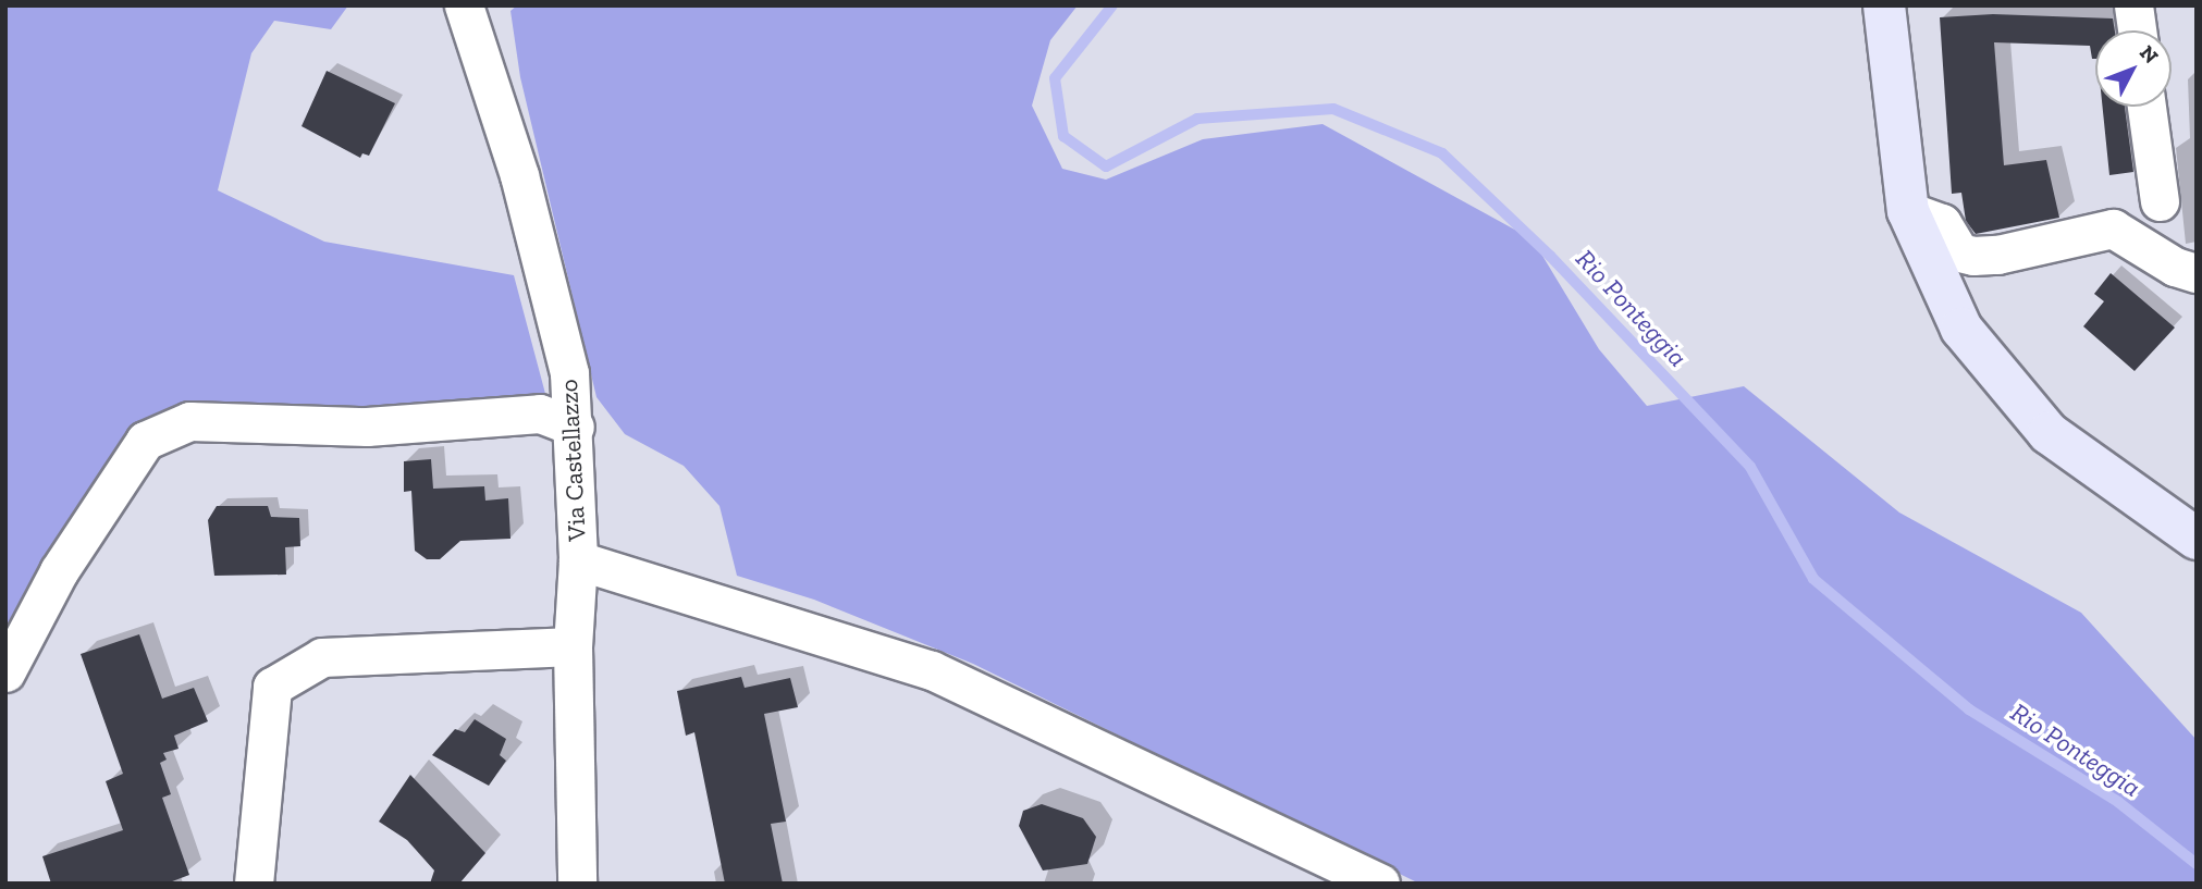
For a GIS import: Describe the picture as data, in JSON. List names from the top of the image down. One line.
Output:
{"streets":{"street":["Via Castellazzo"]},"water":["Rio Ponteggia"],"north":"top right"}
